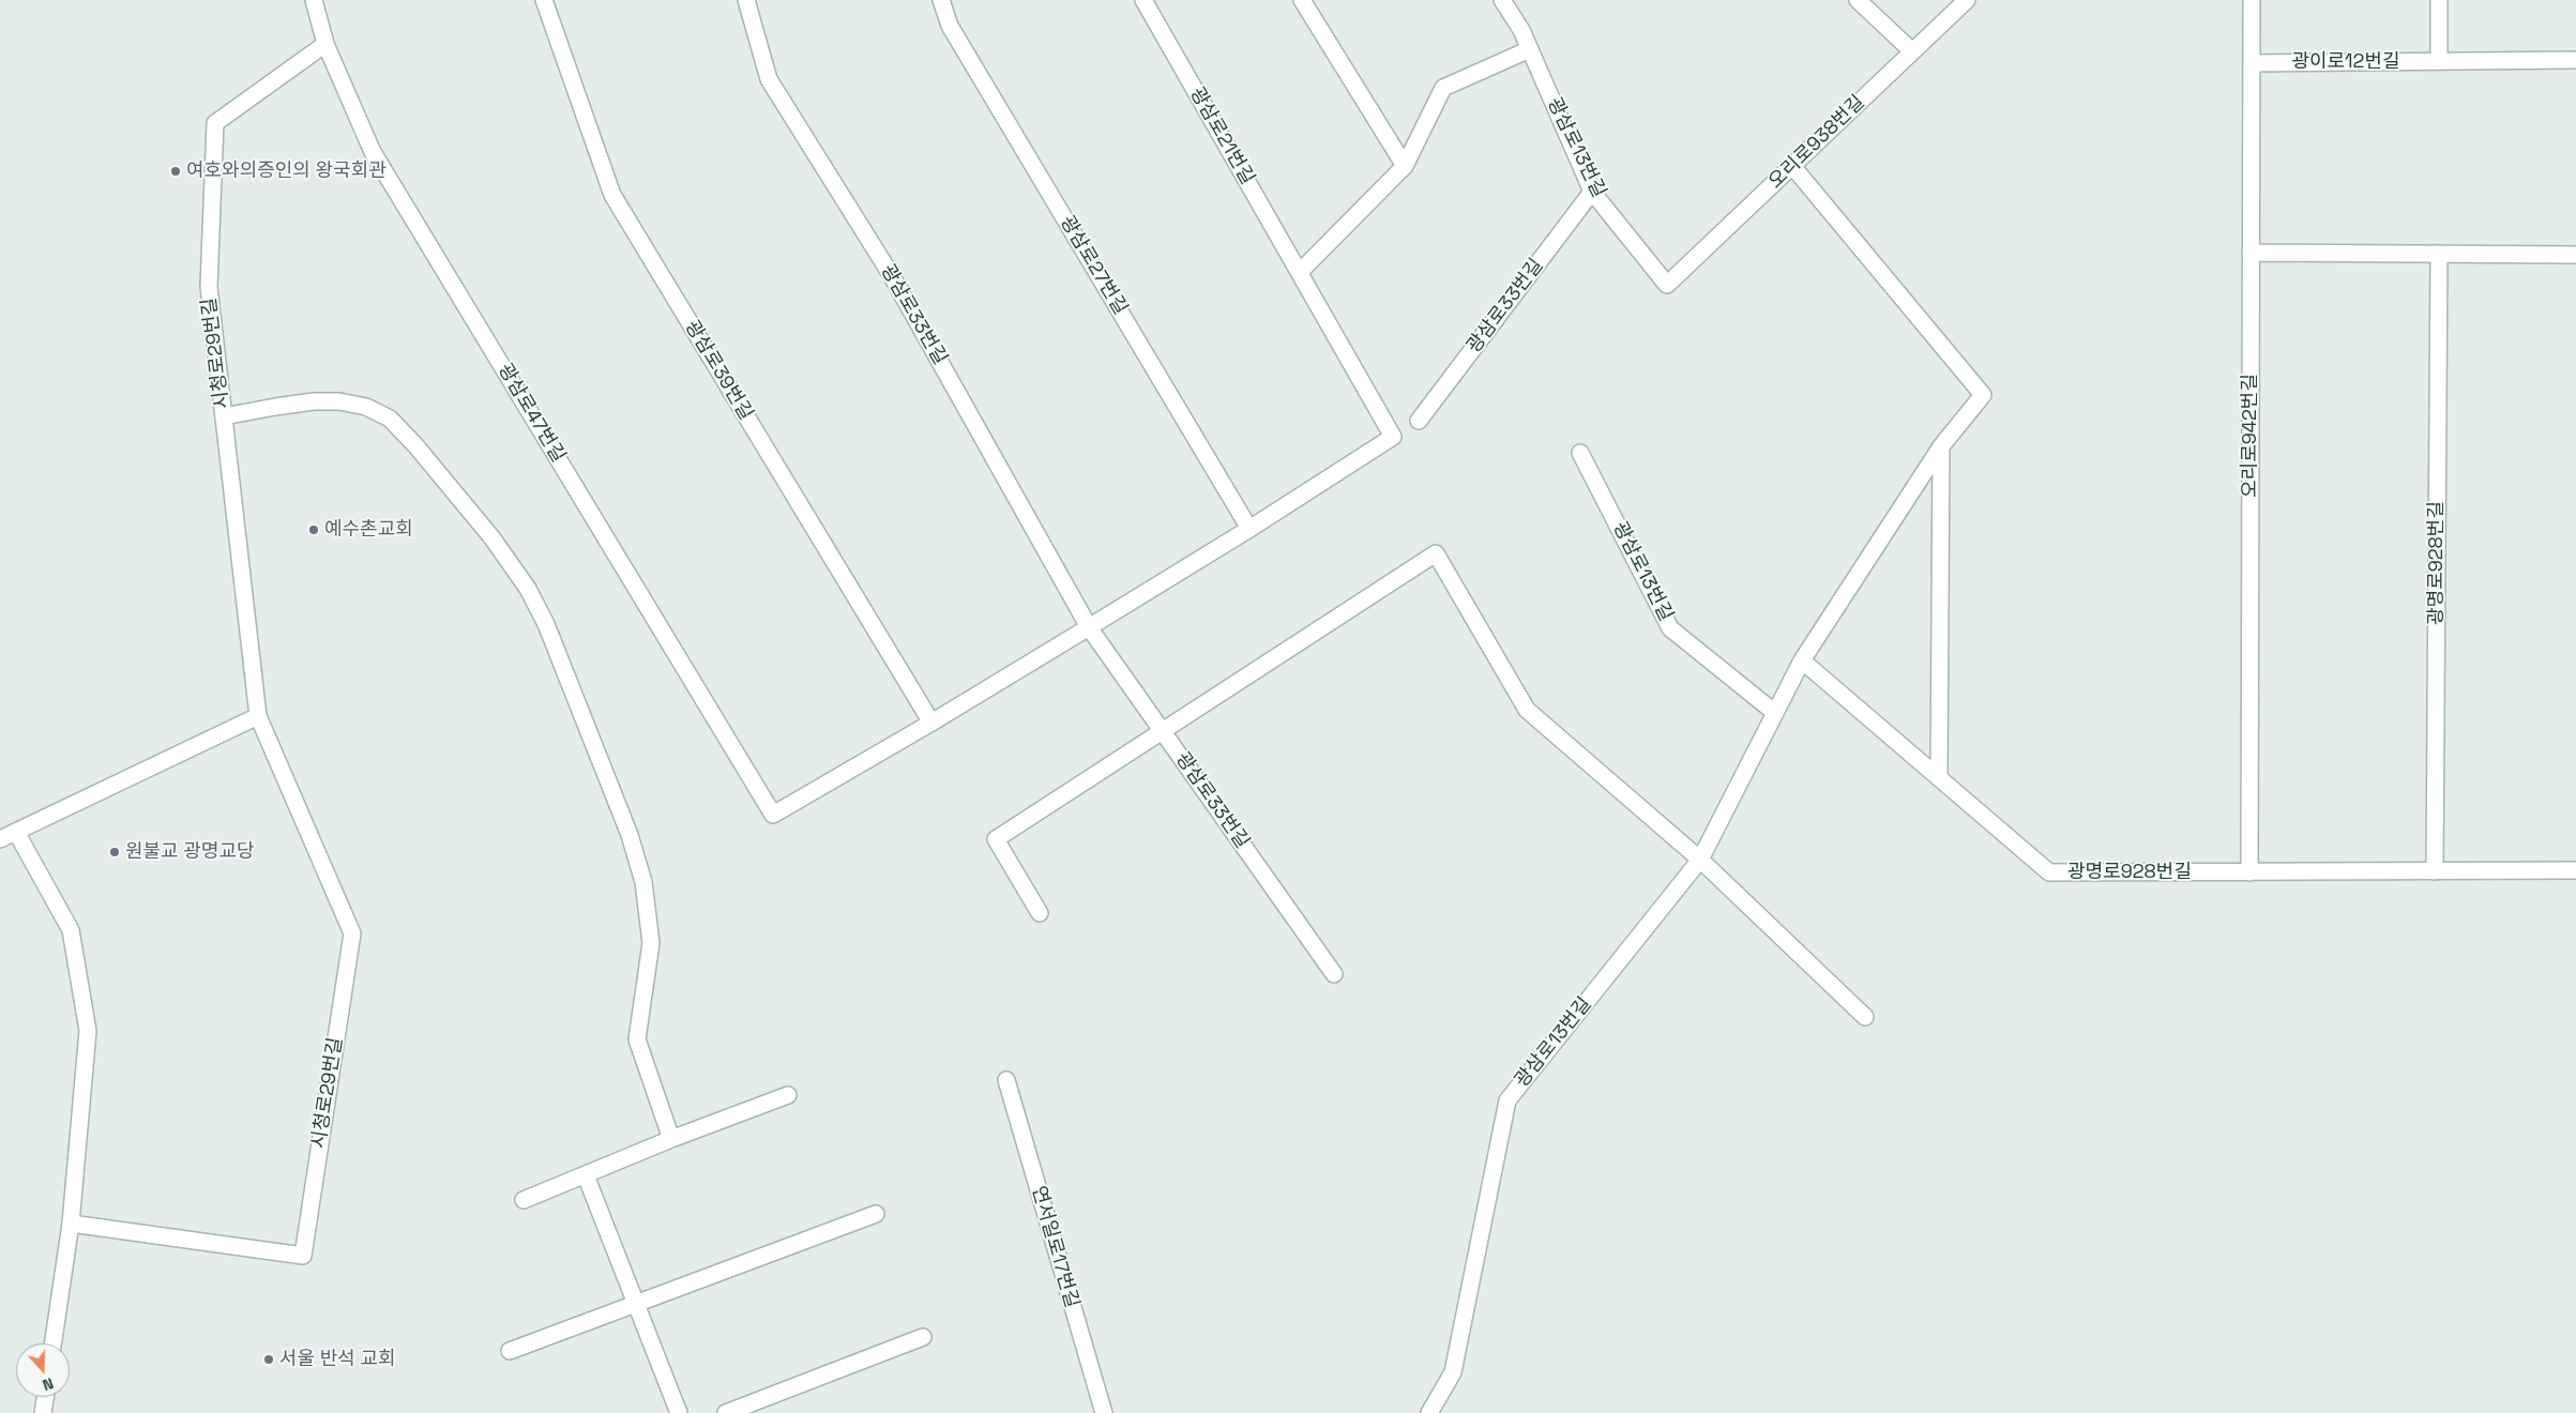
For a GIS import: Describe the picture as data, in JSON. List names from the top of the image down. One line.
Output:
{"streets":{"street":["광이로12번길","광삼로21번길","오리로938번길","광삼로13번길","광삼로27번길","광삼로33번길","시청로29번길","광삼로39번길","광삼로47번길","오리로942번길","광명로928번길","연서일로17번길"]},"crossings":[["광이로12번길","오리로942번길"],["광삼로21번길","광삼로27번길"],["오리로938번길","광삼로13번길"],["광삼로13번길","광삼로33번길"],["시청로29번길","광삼로47번길"],["광삼로39번길","광삼로47번길"],["오리로942번길","광명로928번길"]],"places":["여호와의증인의 왕국회관","예수촌교회","원불교 광명교당","서울 반석 교회"],"north":"bottom"}
